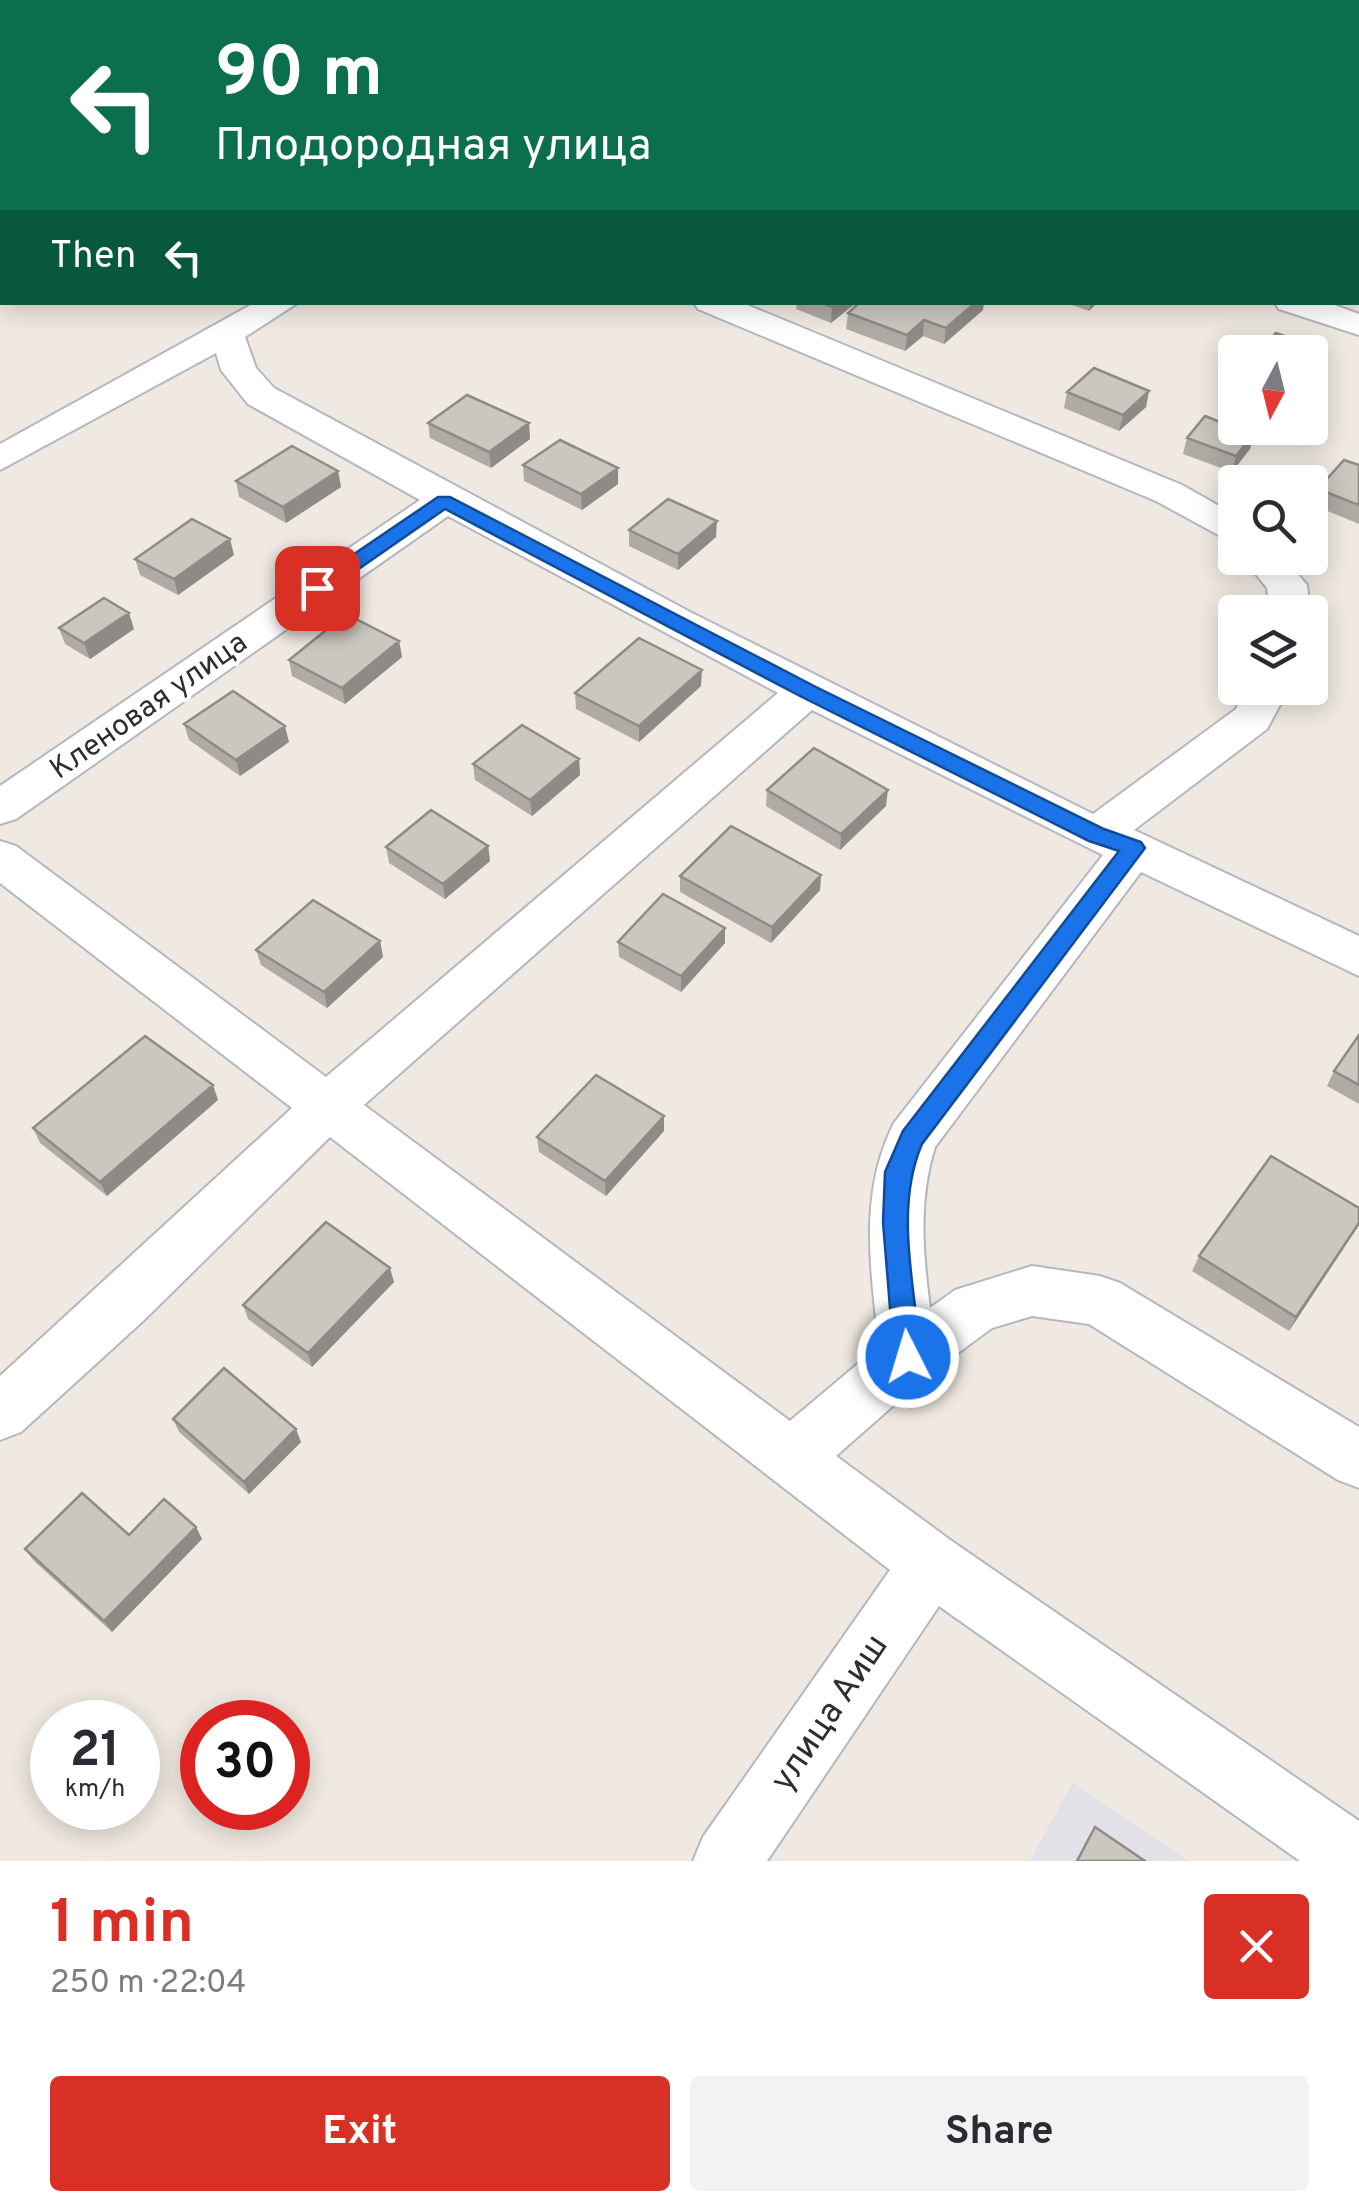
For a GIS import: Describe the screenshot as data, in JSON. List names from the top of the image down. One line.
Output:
{"streets":{"street":["Кленовая улица","улица Аиш"]},"north":"bottom","page":{"turn":["90 m","Плодородная улица"],"then":"Then","speed":"21 km/h","limit":"30","heading":["1 min","250 m · 22:04"],"buttons":["Exit","Share"]}}
